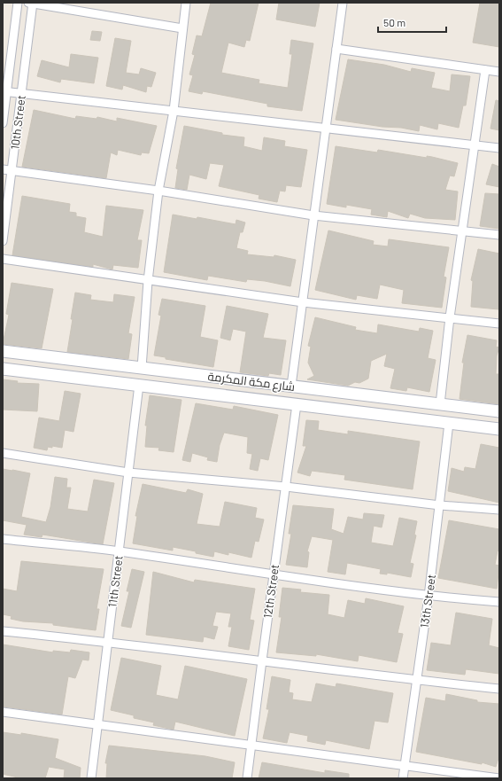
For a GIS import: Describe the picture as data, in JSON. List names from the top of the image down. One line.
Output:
{"streets":{"main road":["شارع مكة المكرمة"],"street":["10th Street","11th Street","12th Street","13th Street"]},"crossings":[["شارع مكة المكرمة","11th Street"],["شارع مكة المكرمة","12th Street"],["شارع مكة المكرمة","13th Street"]],"scale_bar":"50 m"}
